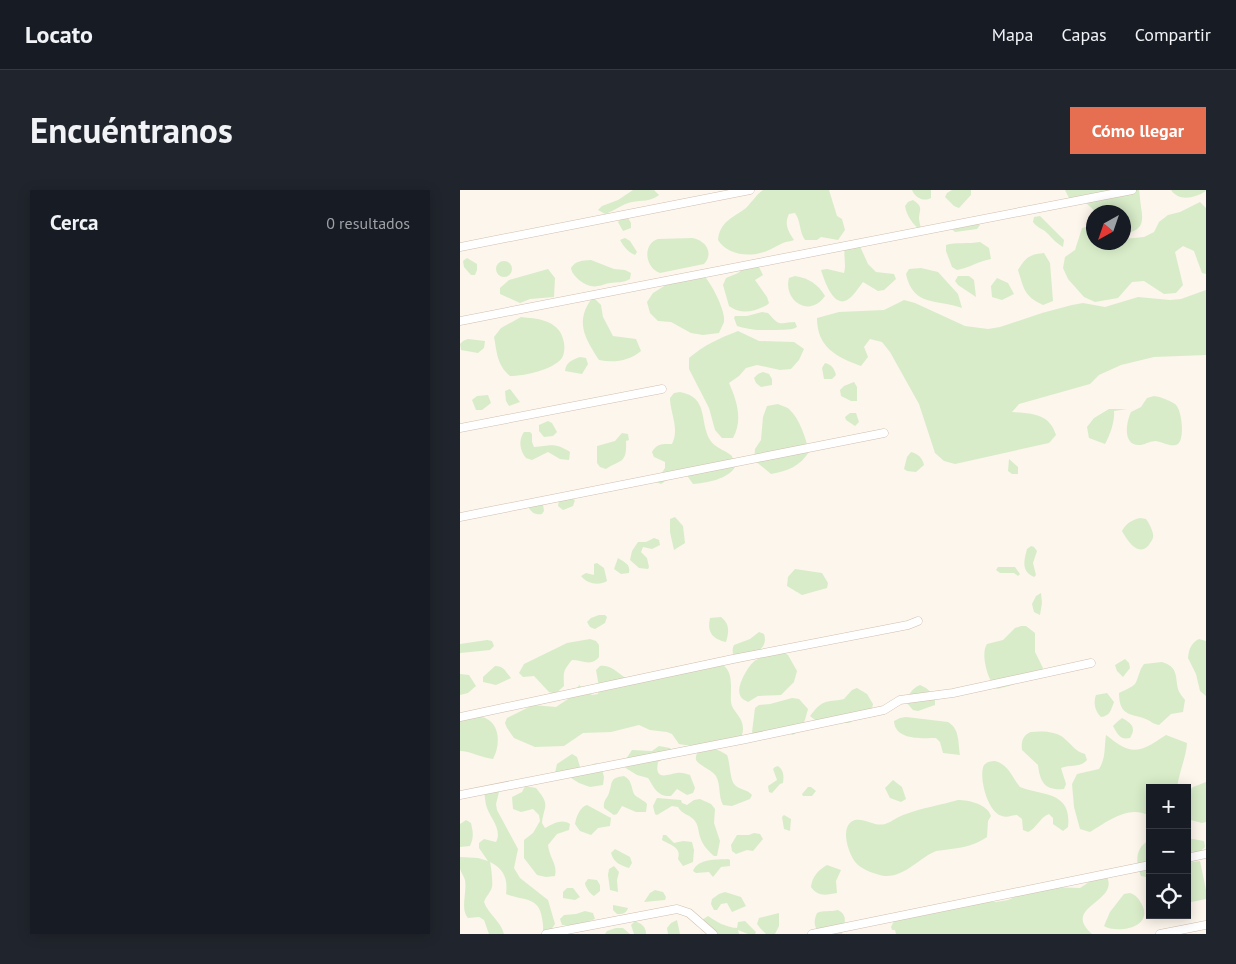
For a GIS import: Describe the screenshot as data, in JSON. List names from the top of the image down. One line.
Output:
{"north":"bottom left","page":{"header":"Locato","nav":["Mapa","Capas","Compartir"],"title":"Encuéntranos","buttons":"Cómo llegar","heading":["Cerca","0 resultados"],"map_buttons":["+","−"]}}
